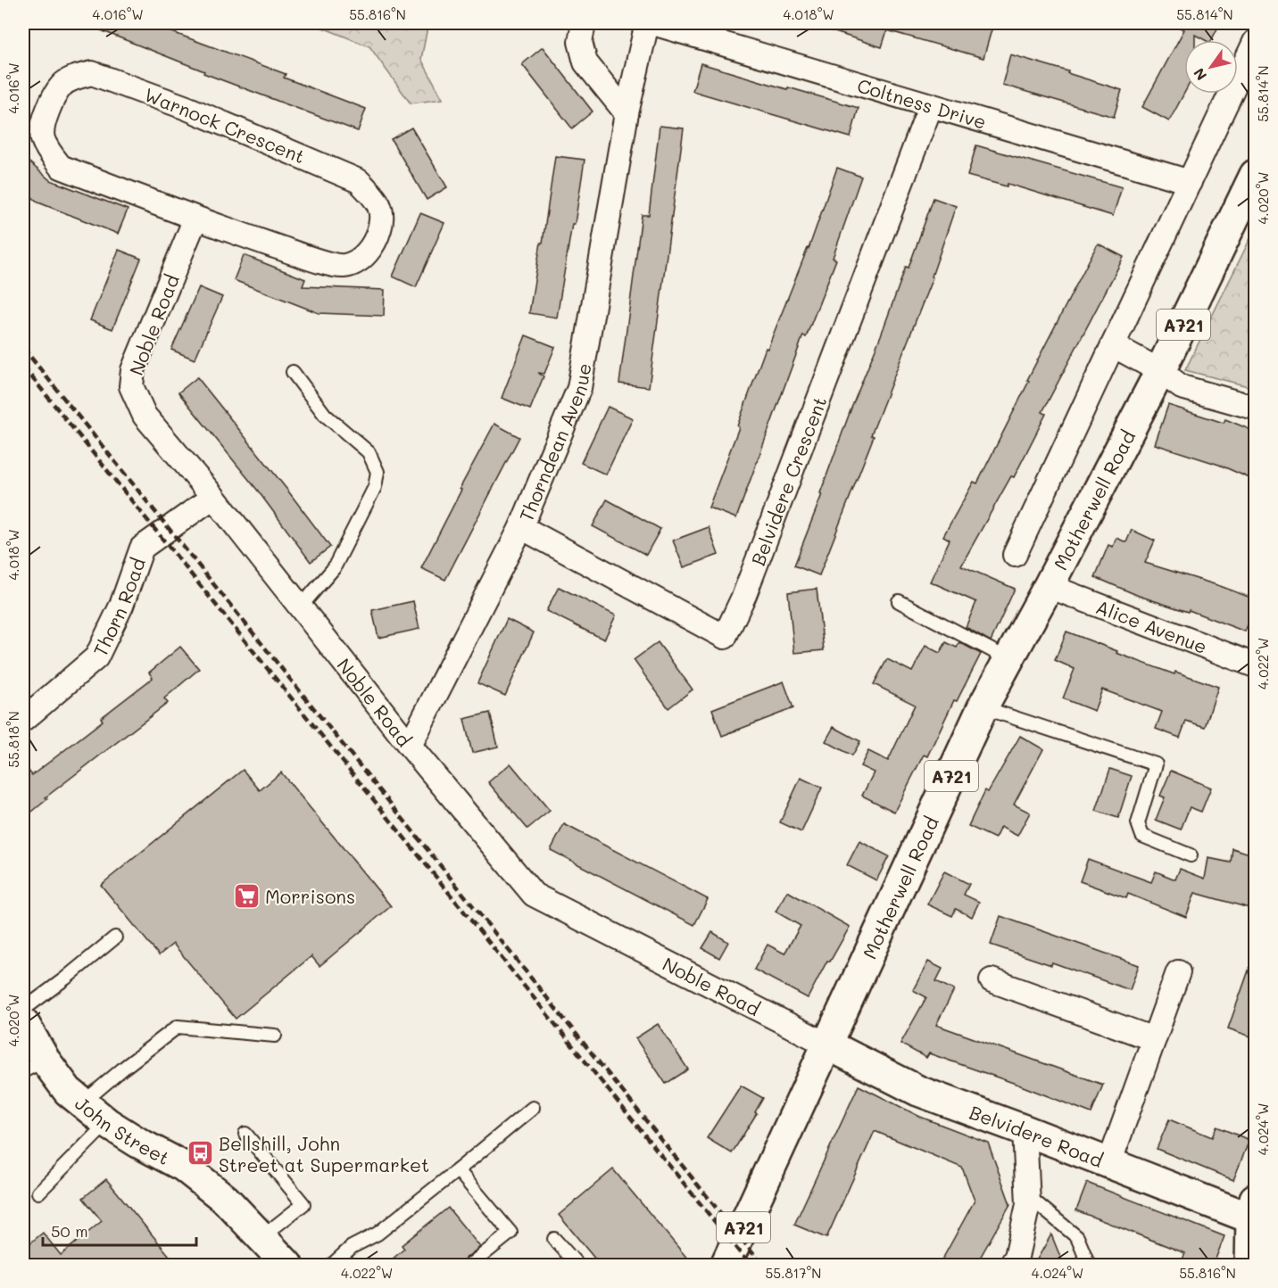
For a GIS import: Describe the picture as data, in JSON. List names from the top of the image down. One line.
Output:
{"streets":{"main road":["A721","Motherwell Road","John Street","Belvidere Road"],"street":["Coltness Drive","Warnock Crescent","Noble Road","Thorndean Avenue","Belvidere Crescent","Thorn Road","Alice Avenue"]},"crossings":[["Coltness Drive","Belvidere Crescent"],["Warnock Crescent","Noble Road"],["Noble Road","Thorndean Avenue"],["Noble Road","Motherwell Road"],["Noble Road","Thorn Road"],["Noble Road","Belvidere Road"],["Thorndean Avenue","Belvidere Crescent"],["Motherwell Road","Alice Avenue"],["Motherwell Road","Belvidere Road"]],"places":{"supermarket":["Morrisons"],"bus stop":["Bellshill, John Street at Supermarket"]},"scale_bar":"50 m","north":"bottom left","coordinates":["4.016°W","55.816°N","4.018°W","55.814°N","4.020°W","4.022°W","55.818°N","4.024°W","55.817°N"]}
